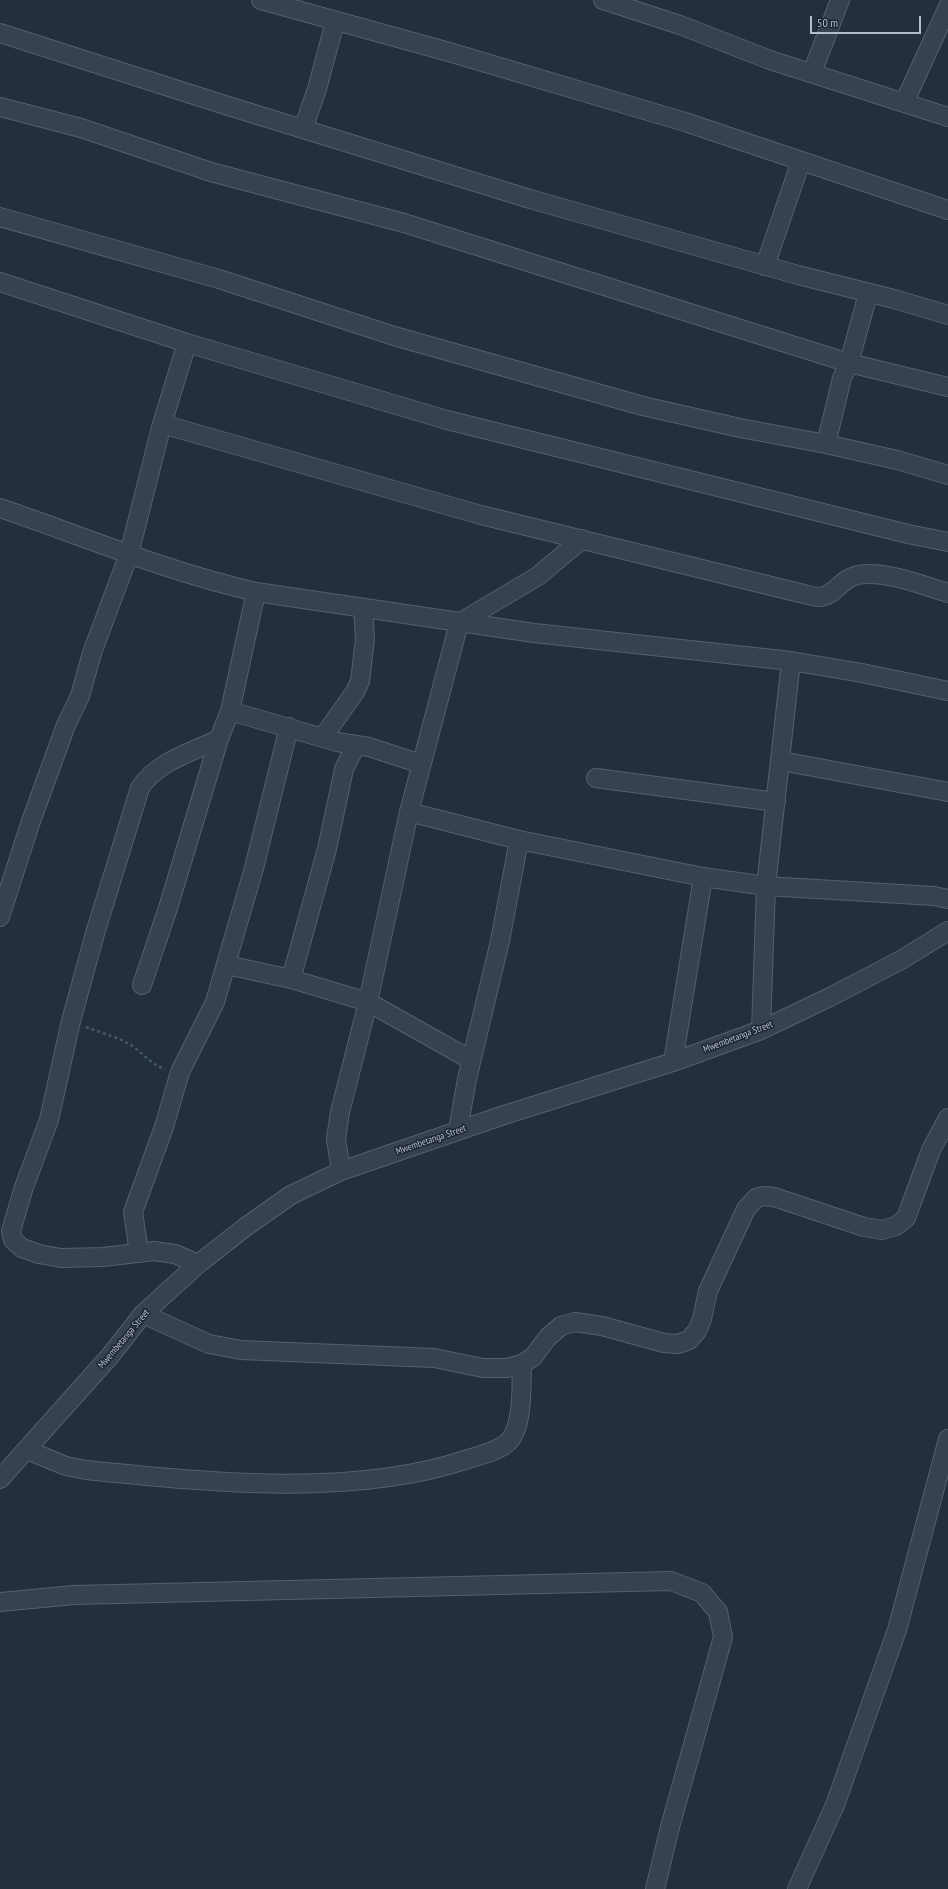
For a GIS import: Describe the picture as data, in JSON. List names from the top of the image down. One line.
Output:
{"streets":{"street":["Mwembetanga Street"]},"scale_bar":"50 m"}
